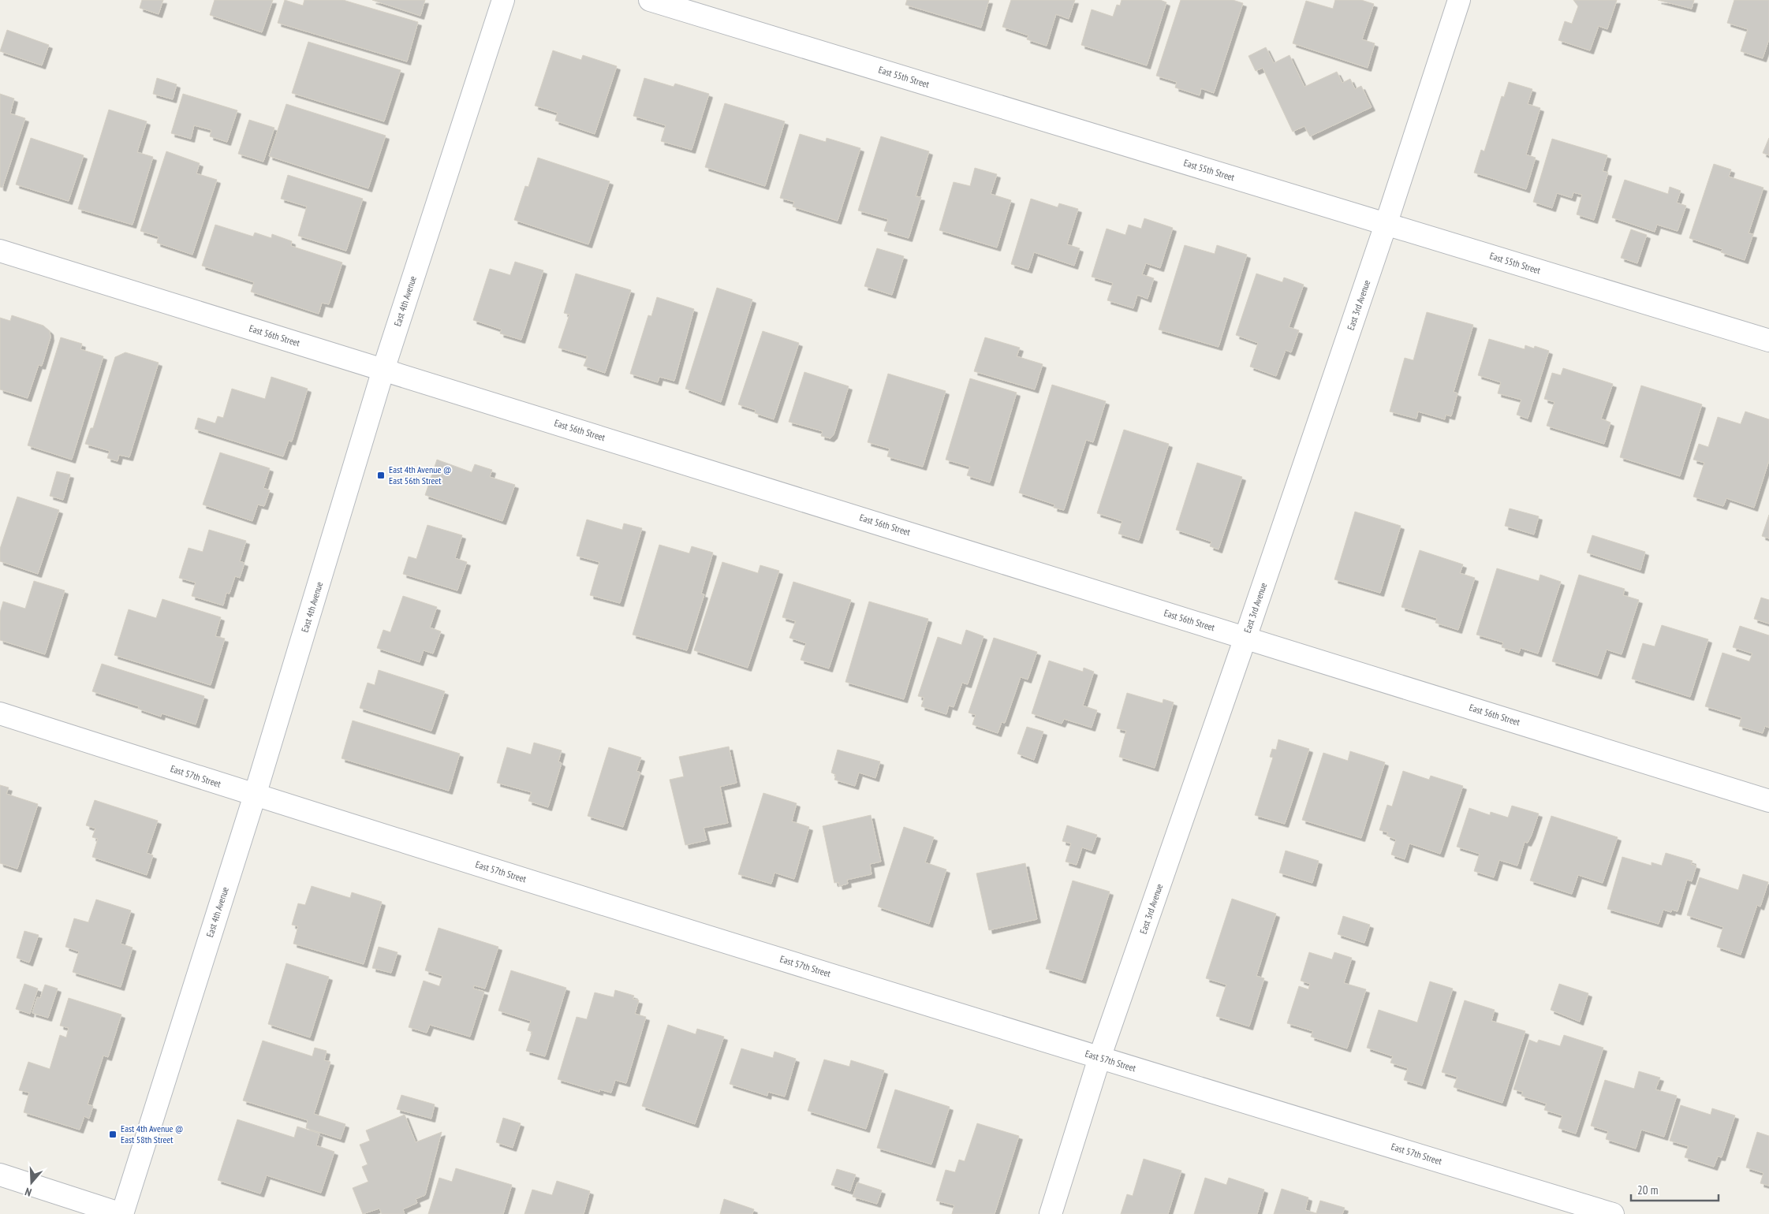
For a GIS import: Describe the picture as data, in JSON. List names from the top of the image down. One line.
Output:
{"streets":{"street":["East 55th Street","East 4th Avenue","East 3rd Avenue","East 56th Street","East 57th Street"]},"crossings":[["East 55th Street","East 3rd Avenue"],["East 4th Avenue","East 56th Street"],["East 4th Avenue","East 57th Street"],["East 3rd Avenue","East 56th Street"],["East 3rd Avenue","East 57th Street"]],"places":{"transit":["East 4th Avenue @ East 56th Street","East 4th Avenue @ East 58th Street"]},"scale_bar":"20 m","north":"bottom"}
